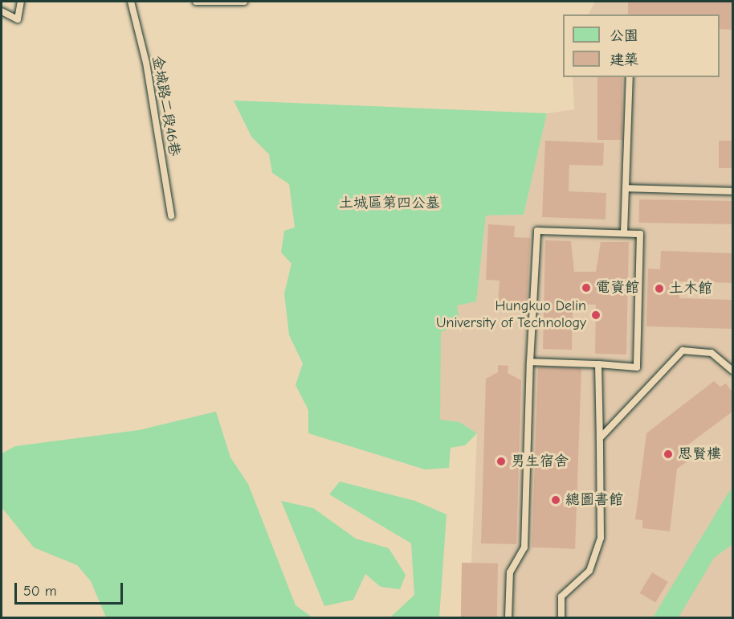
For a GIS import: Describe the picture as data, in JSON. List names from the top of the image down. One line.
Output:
{"streets":{"lane":["金城路二段46巷"]},"parks":["土城區第四公墓"],"places":["電資館","土木館","Hungkuo Delin University of Technology","思賢樓","男生宿舍","總圖書館"],"legend":["公園","建築"],"scale_bar":"50 m"}
